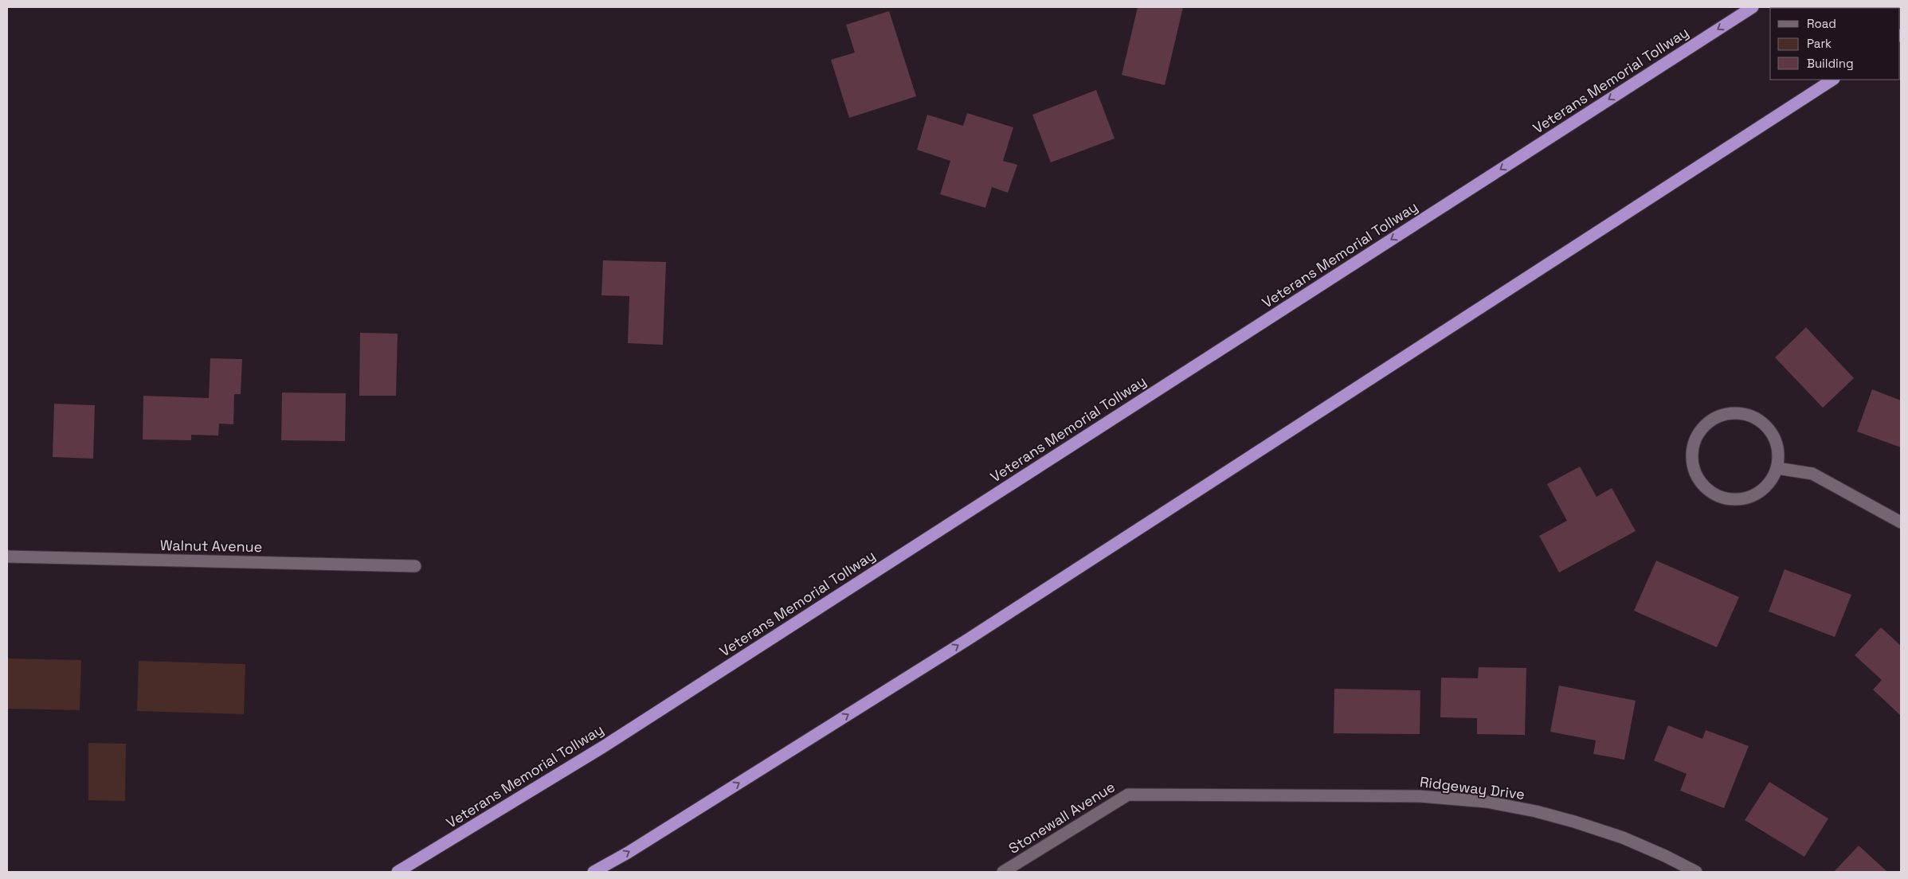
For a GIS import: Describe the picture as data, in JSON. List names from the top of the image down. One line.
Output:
{"streets":{"highway":["Veterans Memorial Tollway"],"street":["Walnut Avenue","Ridgeway Drive","Stonewall Avenue"]},"crossings":[["Ridgeway Drive","Stonewall Avenue"]],"legend":["Road","Park","Building"]}
